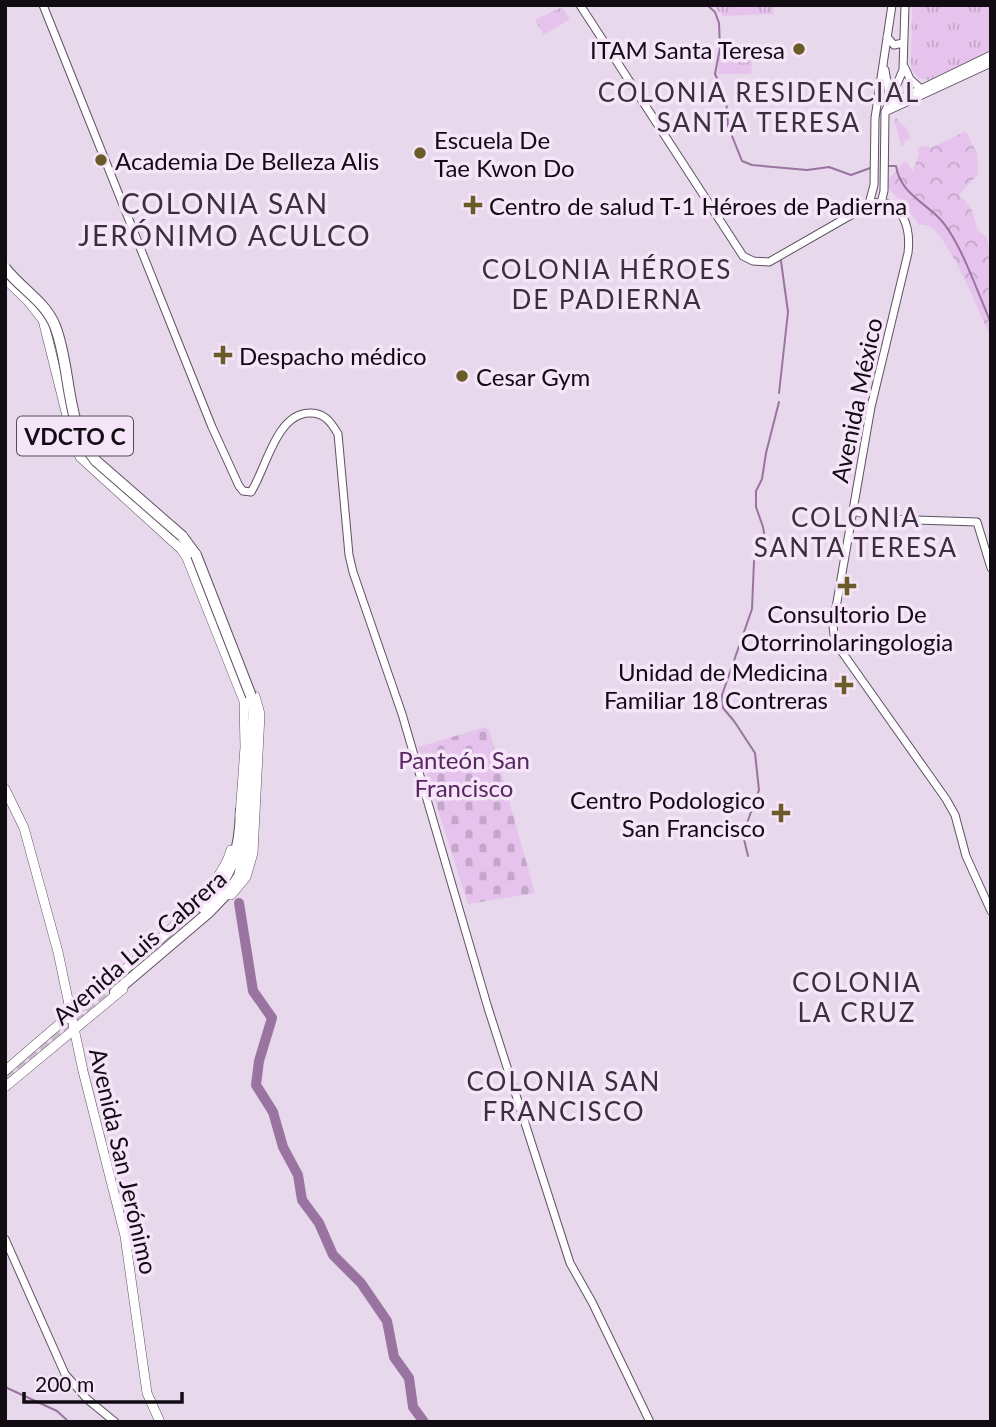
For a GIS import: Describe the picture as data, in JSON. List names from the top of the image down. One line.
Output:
{"streets":{"highway":["VDCTO C"],"main road":["Avenida Luis Cabrera","Avenida San Jerónimo"],"street":["Avenida México"]},"crossings":[["Avenida Luis Cabrera","Avenida San Jerónimo"]],"districts":["COLONIA RESIDENCIAL SANTA TERESA","COLONIA SAN JERÓNIMO ACULCO","COLONIA HÉROES DE PADIERNA","COLONIA SANTA TERESA","COLONIA LA CRUZ","COLONIA SAN FRANCISCO"],"parks":["Panteón San Francisco"],"places":{"other":["ITAM Santa Teresa","Escuela De Tae Kwon Do","Academia De Belleza Alis","Cesar Gym"],"health":["Centro de salud T-1 Héroes de Padierna","Despacho médico","Consultorio De Otorrinolaringologia","Unidad de Medicina Familiar 18 Contreras","Centro Podologico San Francisco"]},"scale_bar":"200 m"}
